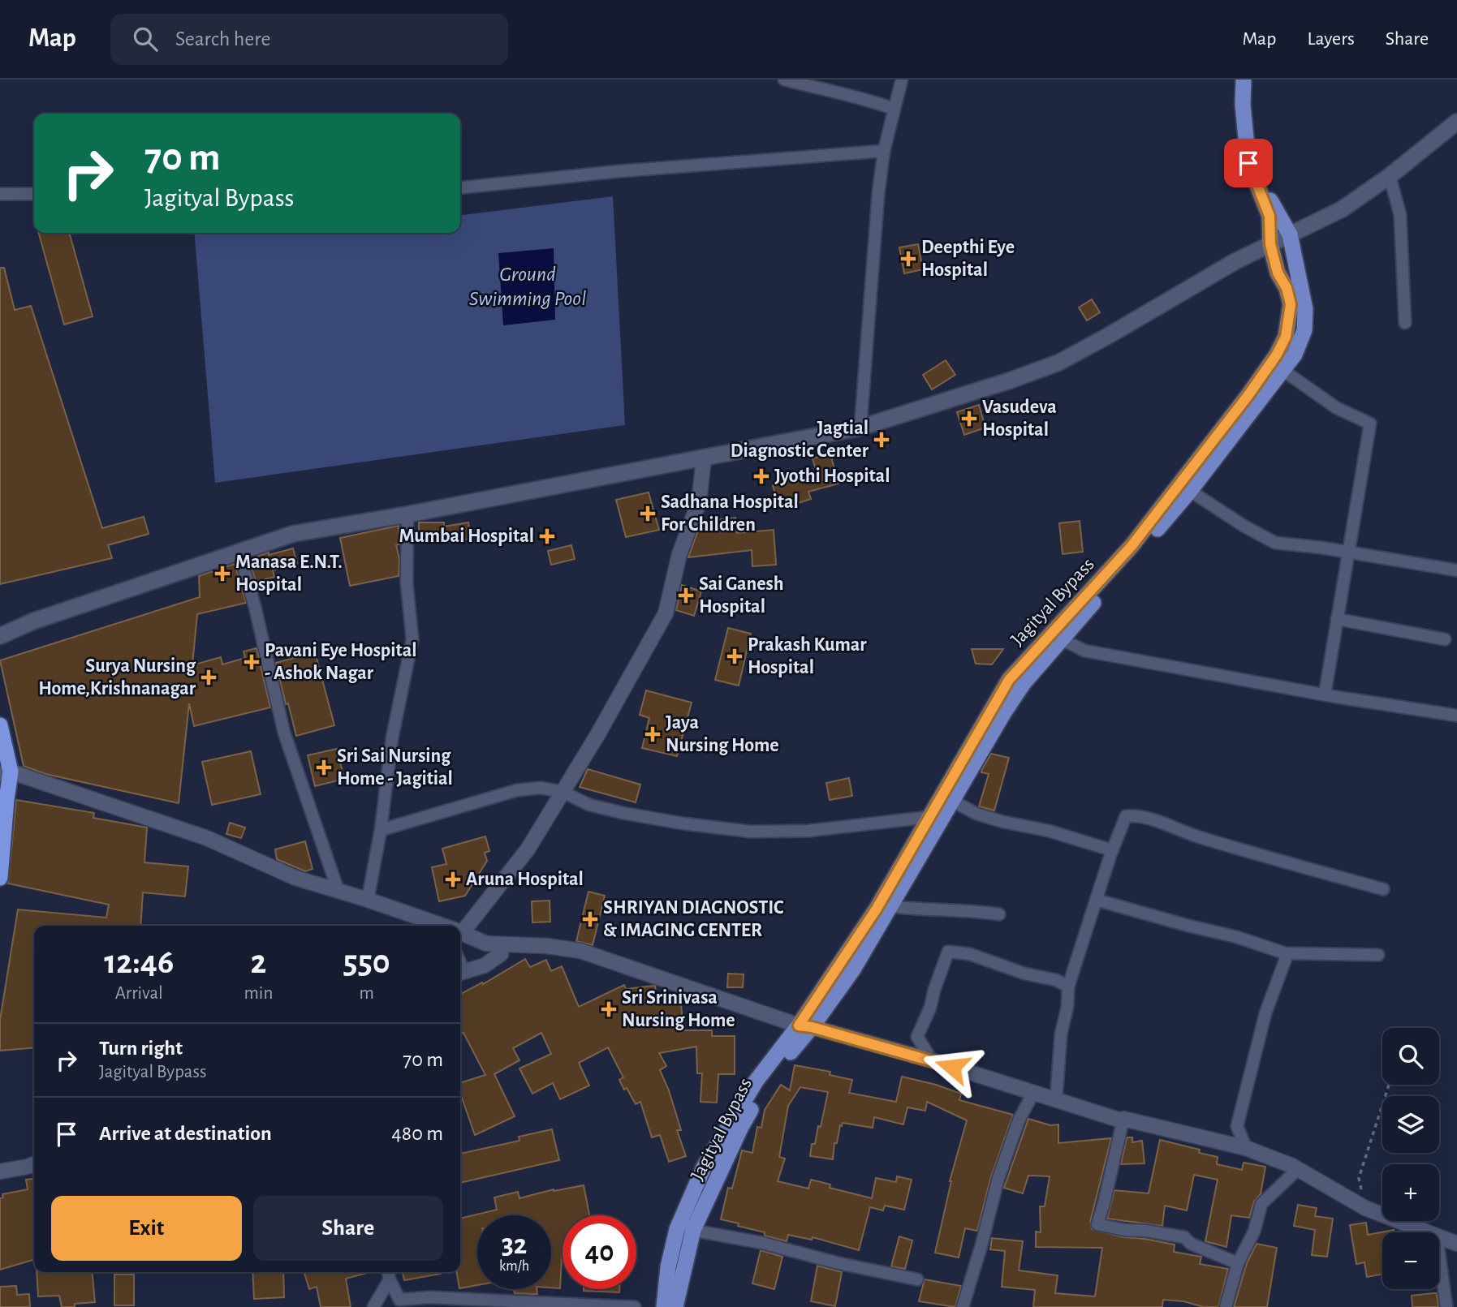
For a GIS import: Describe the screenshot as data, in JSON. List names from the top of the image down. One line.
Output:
{"streets":{"main road":["Jagityal Bypass"]},"water":["Ground Swimming Pool"],"places":{"health":["Deepthi Eye Hospital","Vasudeva Hospital","Jagtial Diagnostic Center","Jyothi Hospital","Sadhana Hospital For Children","Mumbai Hospital","Manasa E.N.T. Hospital","Sai Ganesh Hospital","Prakash Kumar Hospital","Pavani Eye Hospital - Ashok Nagar","Surya Nursing Home,Krishnanagar","Jaya Nursing Home","Sri Sai Nursing Home - Jagitial","Aruna Hospital","SHRIYAN DIAGNOSTIC & IMAGING CENTER","Sri Srinivasa Nursing Home"]},"page":{"header":"Map","search":"Search here","nav":["Map","Layers","Share"],"turn":["70 m","Jagityal Bypass"],"eta":["12:46","Arrival","2","min","550","m"],"list":[{"name":"Turn right","note":"Jagityal Bypass","value":"70 m"},{"name":"Arrive at destination","value":"480 m"}],"map_buttons":["+","−"],"buttons":["Exit","Share"],"speed":"32 km/h","limit":"40"}}
